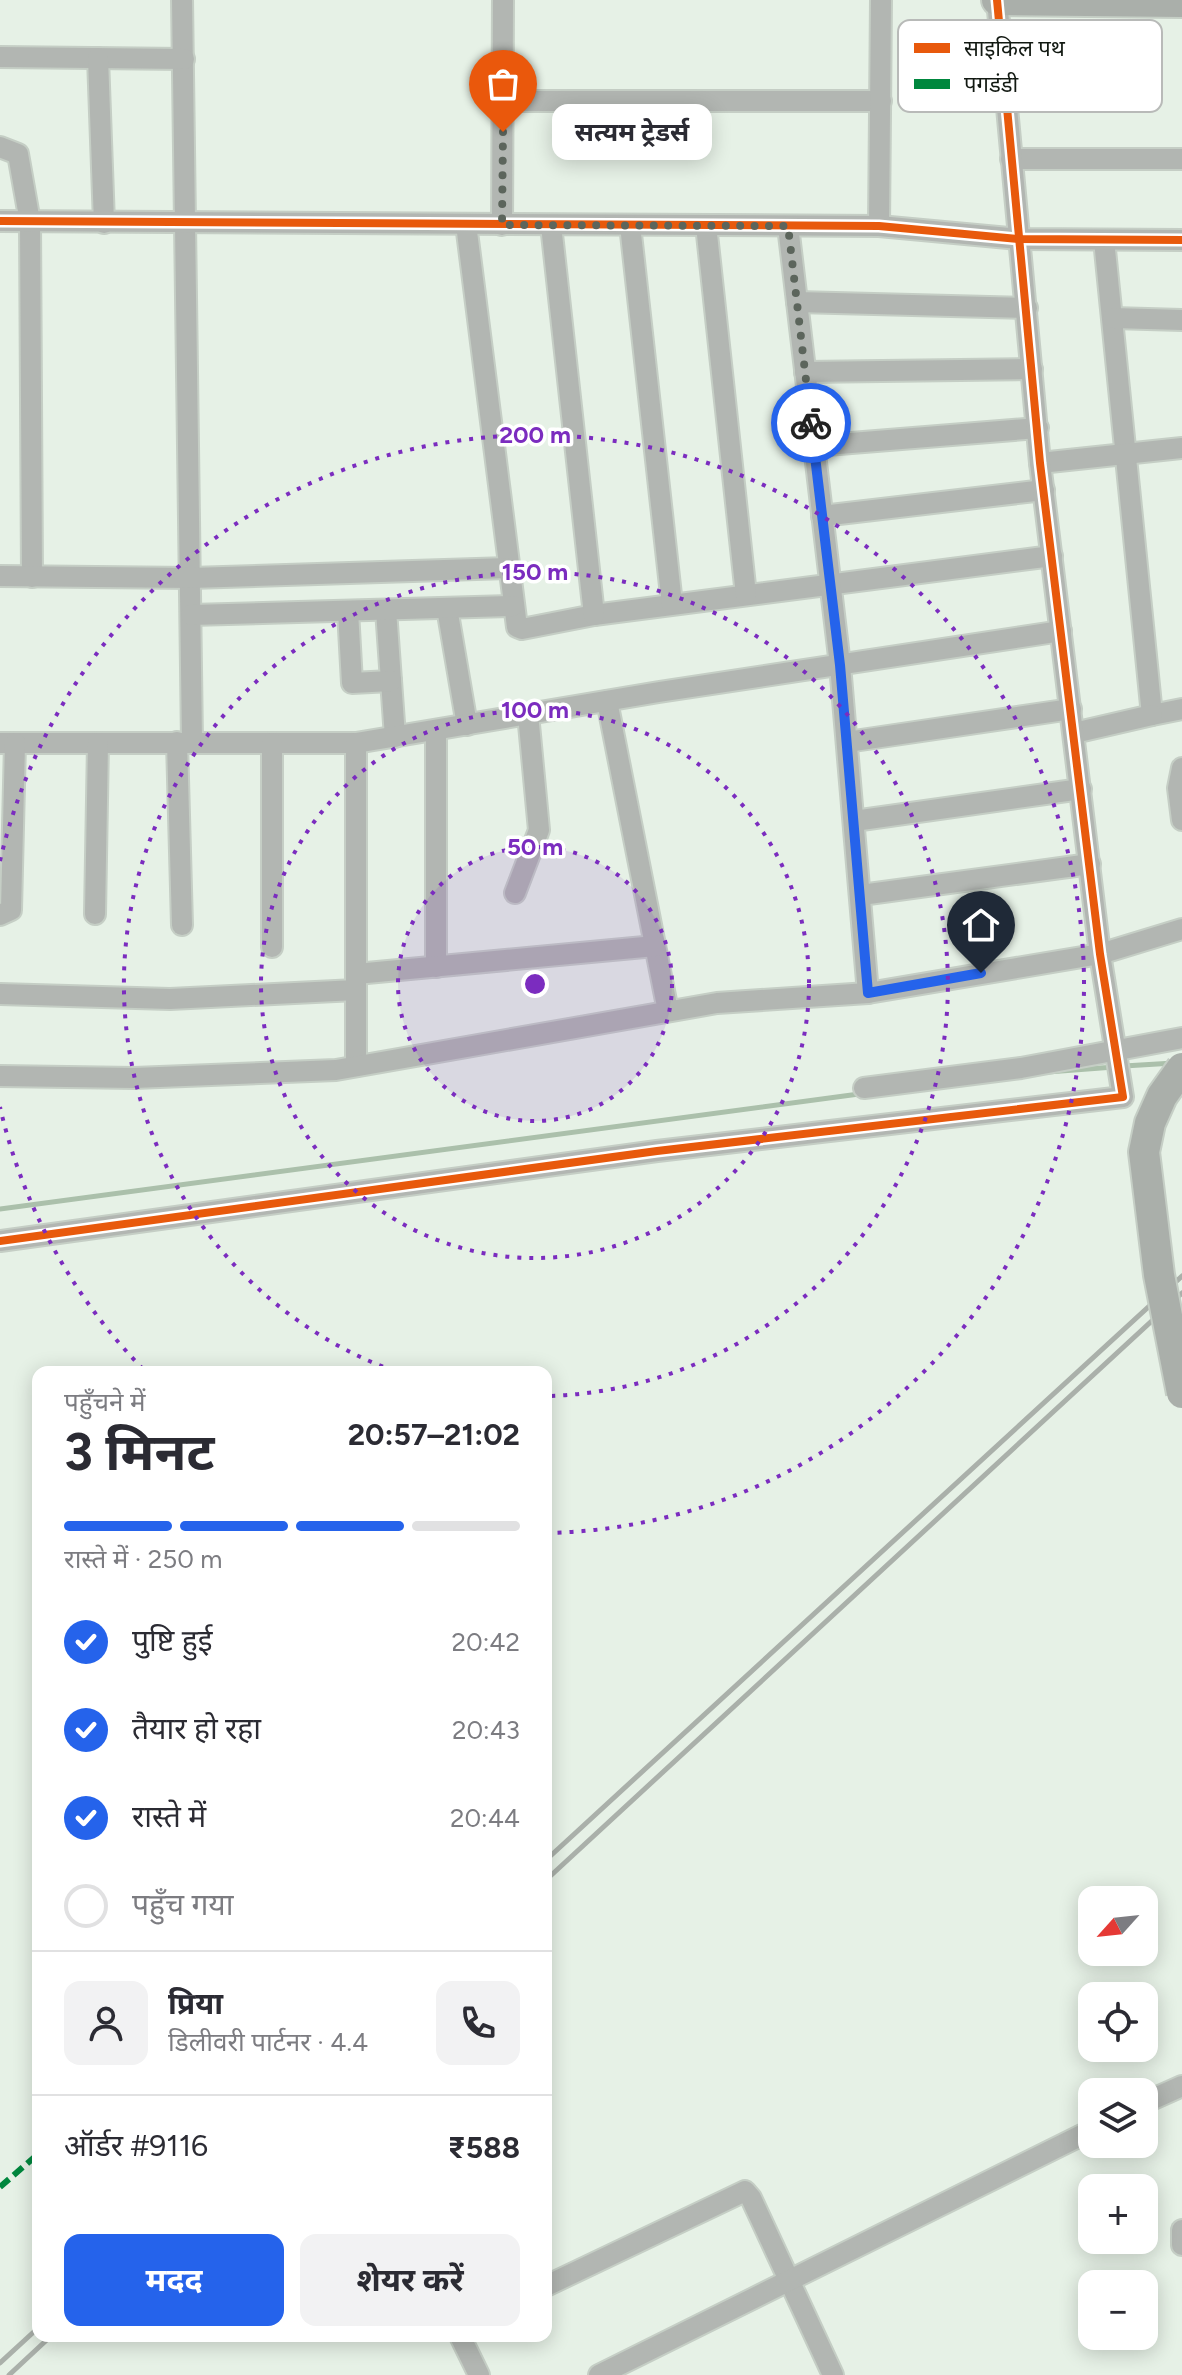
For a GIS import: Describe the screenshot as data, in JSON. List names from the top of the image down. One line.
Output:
{"places":["सत्यम ट्रेडर्स"],"legend":["साइकिल पथ","पगडंडी"],"north":"bottom left","page":{"bubble":"सत्यम ट्रेडर्स","heading":["3 मिनट","पहुँचने में","20:57–21:02"],"panel":["प्रिया","डिलीवरी पार्टनर · 4.4","ऑर्डर #9116","₹588"],"bar":"रास्ते में · 250 m","list":[["पुष्टि हुई","20:42"],["तैयार हो रहा","20:43"],["रास्ते में","20:44"],"पहुँच गया"],"map_buttons":["+","−"],"buttons":["मदद","शेयर करें"]},"rings":["200 m","150 m","100 m","50 m"]}
